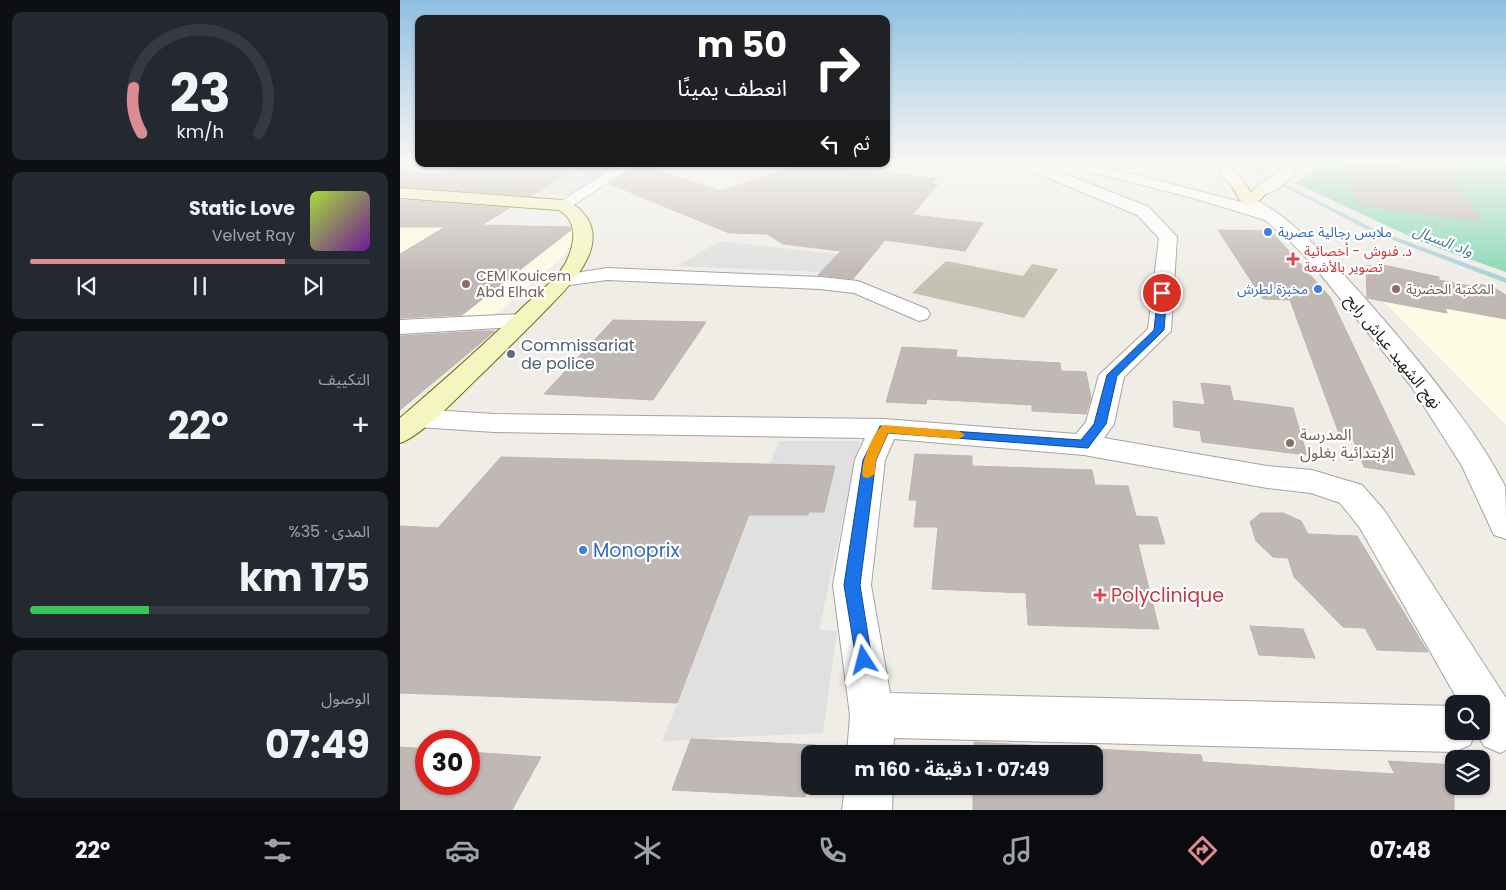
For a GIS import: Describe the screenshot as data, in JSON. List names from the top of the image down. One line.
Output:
{"streets":{"street":["نهج الشهيد عياش رابح"]},"water":["واد السيال"],"places":{"other":["ملابس رجالية عصرية","CEM Kouicem Abd Elhak","مخبزة لطرش","المكتبة الحضرية","Commissariat de police","المدرسة الإبتدائية بغلول","Monoprix"],"health":["د. فنوش - أخصائية تصوير بالأشعة","Polyclinique"]},"page":{"turn":["50 m","انعطف يمينًا"],"then":"ثم","song":["Static Love","Velvet Ray"],"tile":["التكييف",["المدى · 35%","175 km"],["الوصول","07:49"]],"heat":["−","22°","+"],"limit":"30","trip":"07:49 · 1 دقيقة · 160 m","tabs":["07:48","22°"],"gauge":["23","km/h"]}}
